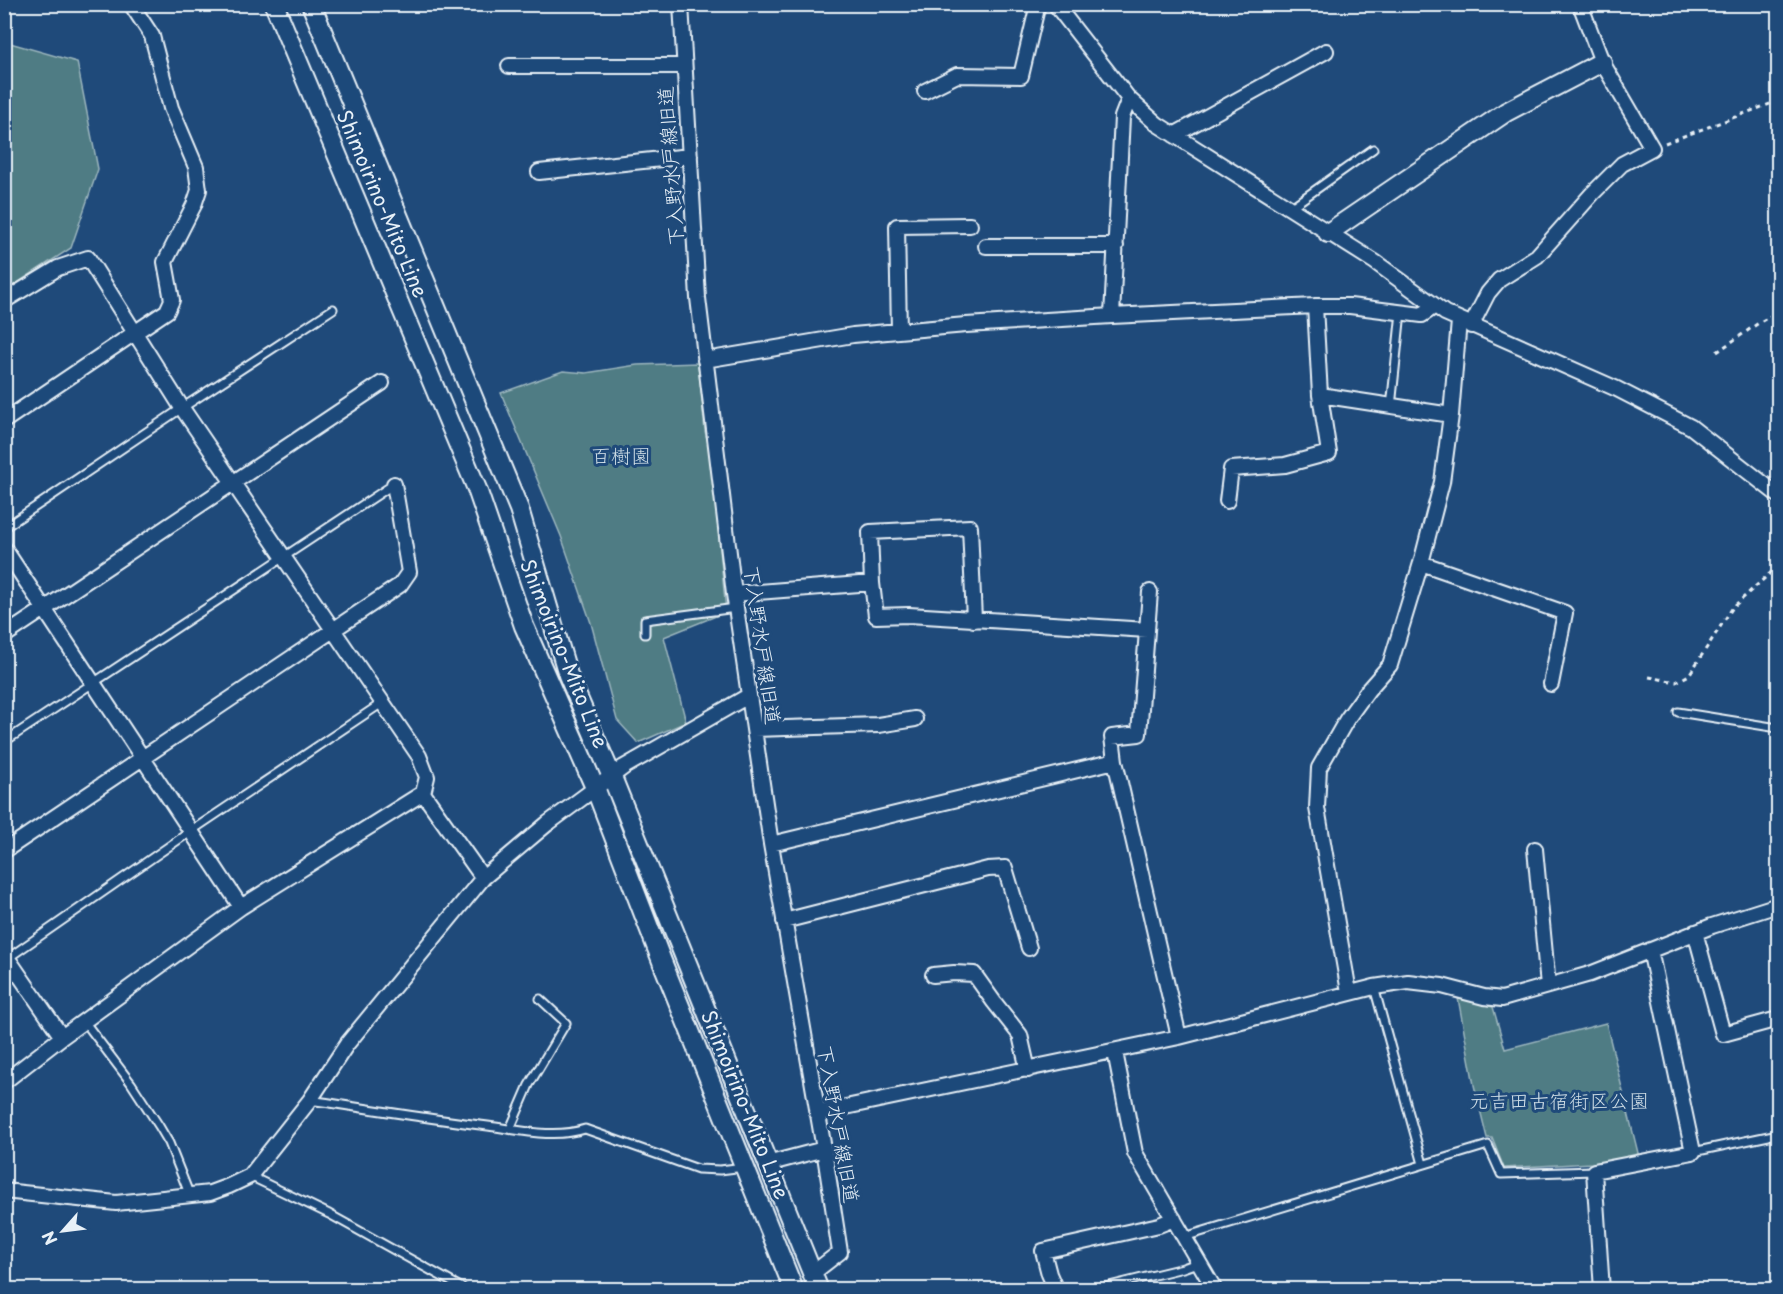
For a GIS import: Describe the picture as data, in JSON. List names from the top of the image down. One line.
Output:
{"streets":{"main road":["Shimoirino-Mito Line"],"street":["下入野水戸線旧道"]},"crossings":[["下入野水戸線旧道","Shimoirino-Mito Line"]],"parks":["百樹園","元吉田古宿街区公園"],"north":"bottom left"}
